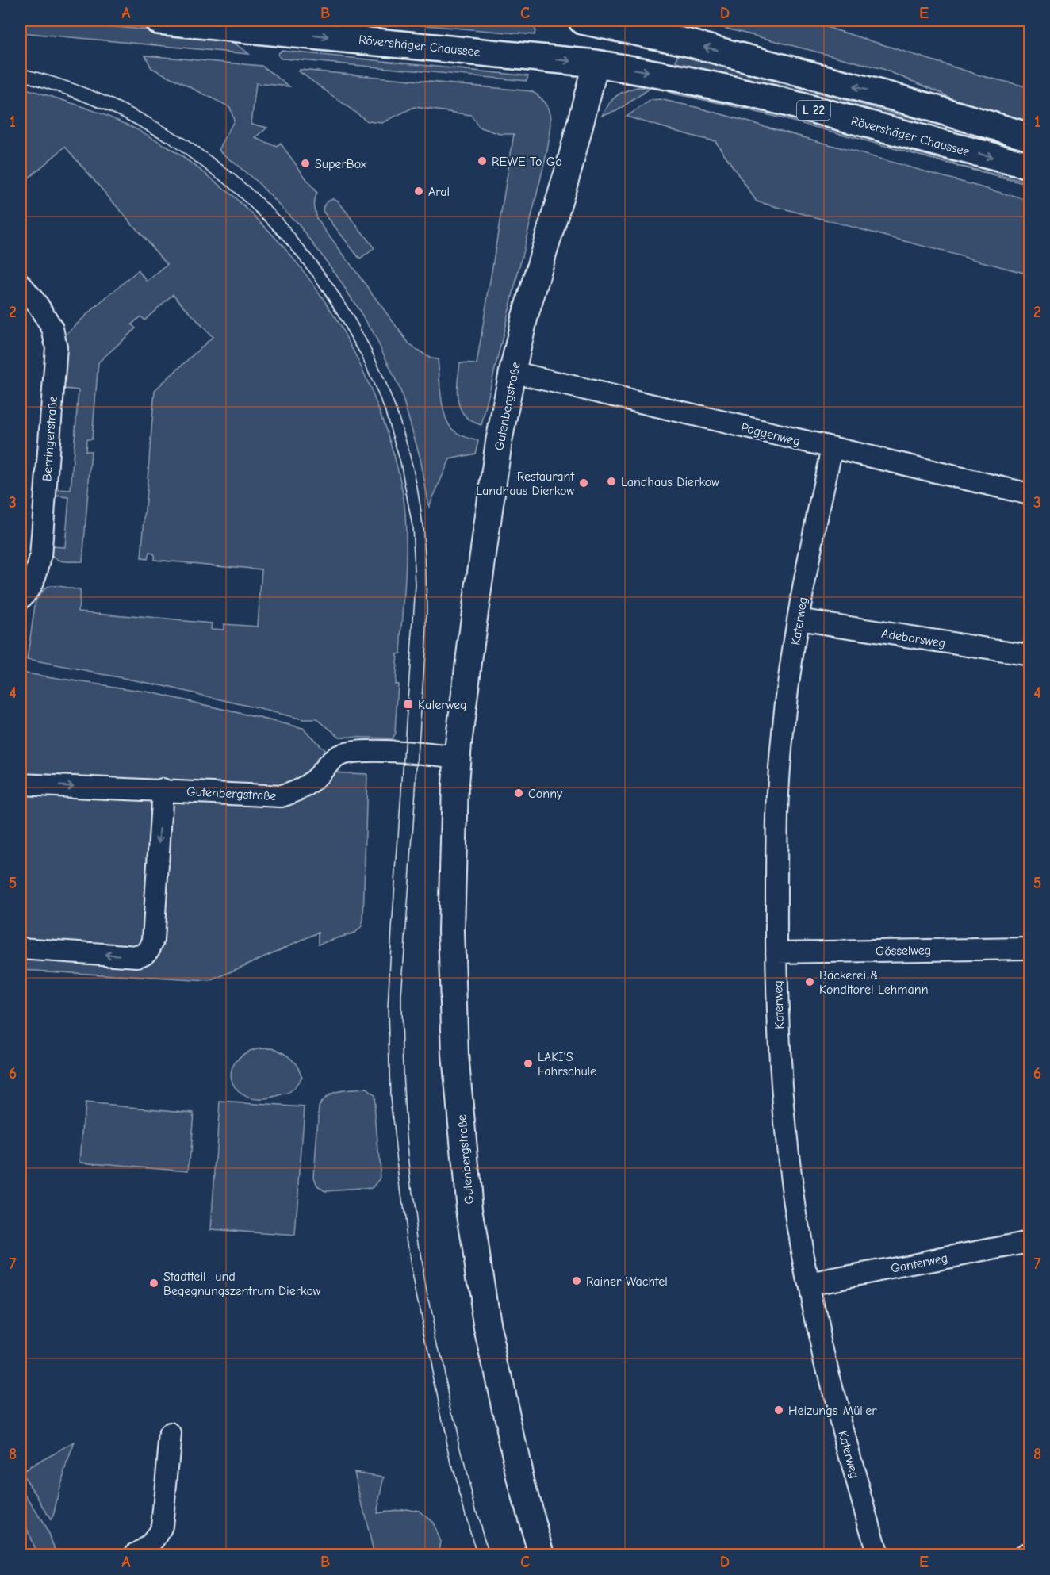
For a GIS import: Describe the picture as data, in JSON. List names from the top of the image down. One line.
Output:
{"streets":{"main road":["Rövershäger Chaussee","L 22"],"street":["Gutenbergstraße","Poggenweg","Berringerstraße","Katerweg","Adeborsweg","Gösselweg","Ganterweg"]},"crossings":[["Rövershäger Chaussee","Gutenbergstraße"],["Gutenbergstraße","Poggenweg"],["Poggenweg","Katerweg"],["Katerweg","Adeborsweg"],["Katerweg","Gösselweg"],["Katerweg","Ganterweg"]],"places":{"other":["REWE To Go","SuperBox","Aral","Landhaus Dierkow","Restaurant Landhaus Dierkow","Conny","Bäckerei & Konditorei Lehmann","LAKI'S Fahrschule","Rainer Wachtel","Stadtteil- und Begegnungszentrum Dierkow","Heizungs-Müller"],"transit":["Katerweg"]},"grid":{"columns":["A","B","C","D","E"],"rows":["1","2","3","4","5","6","7","8"]}}
